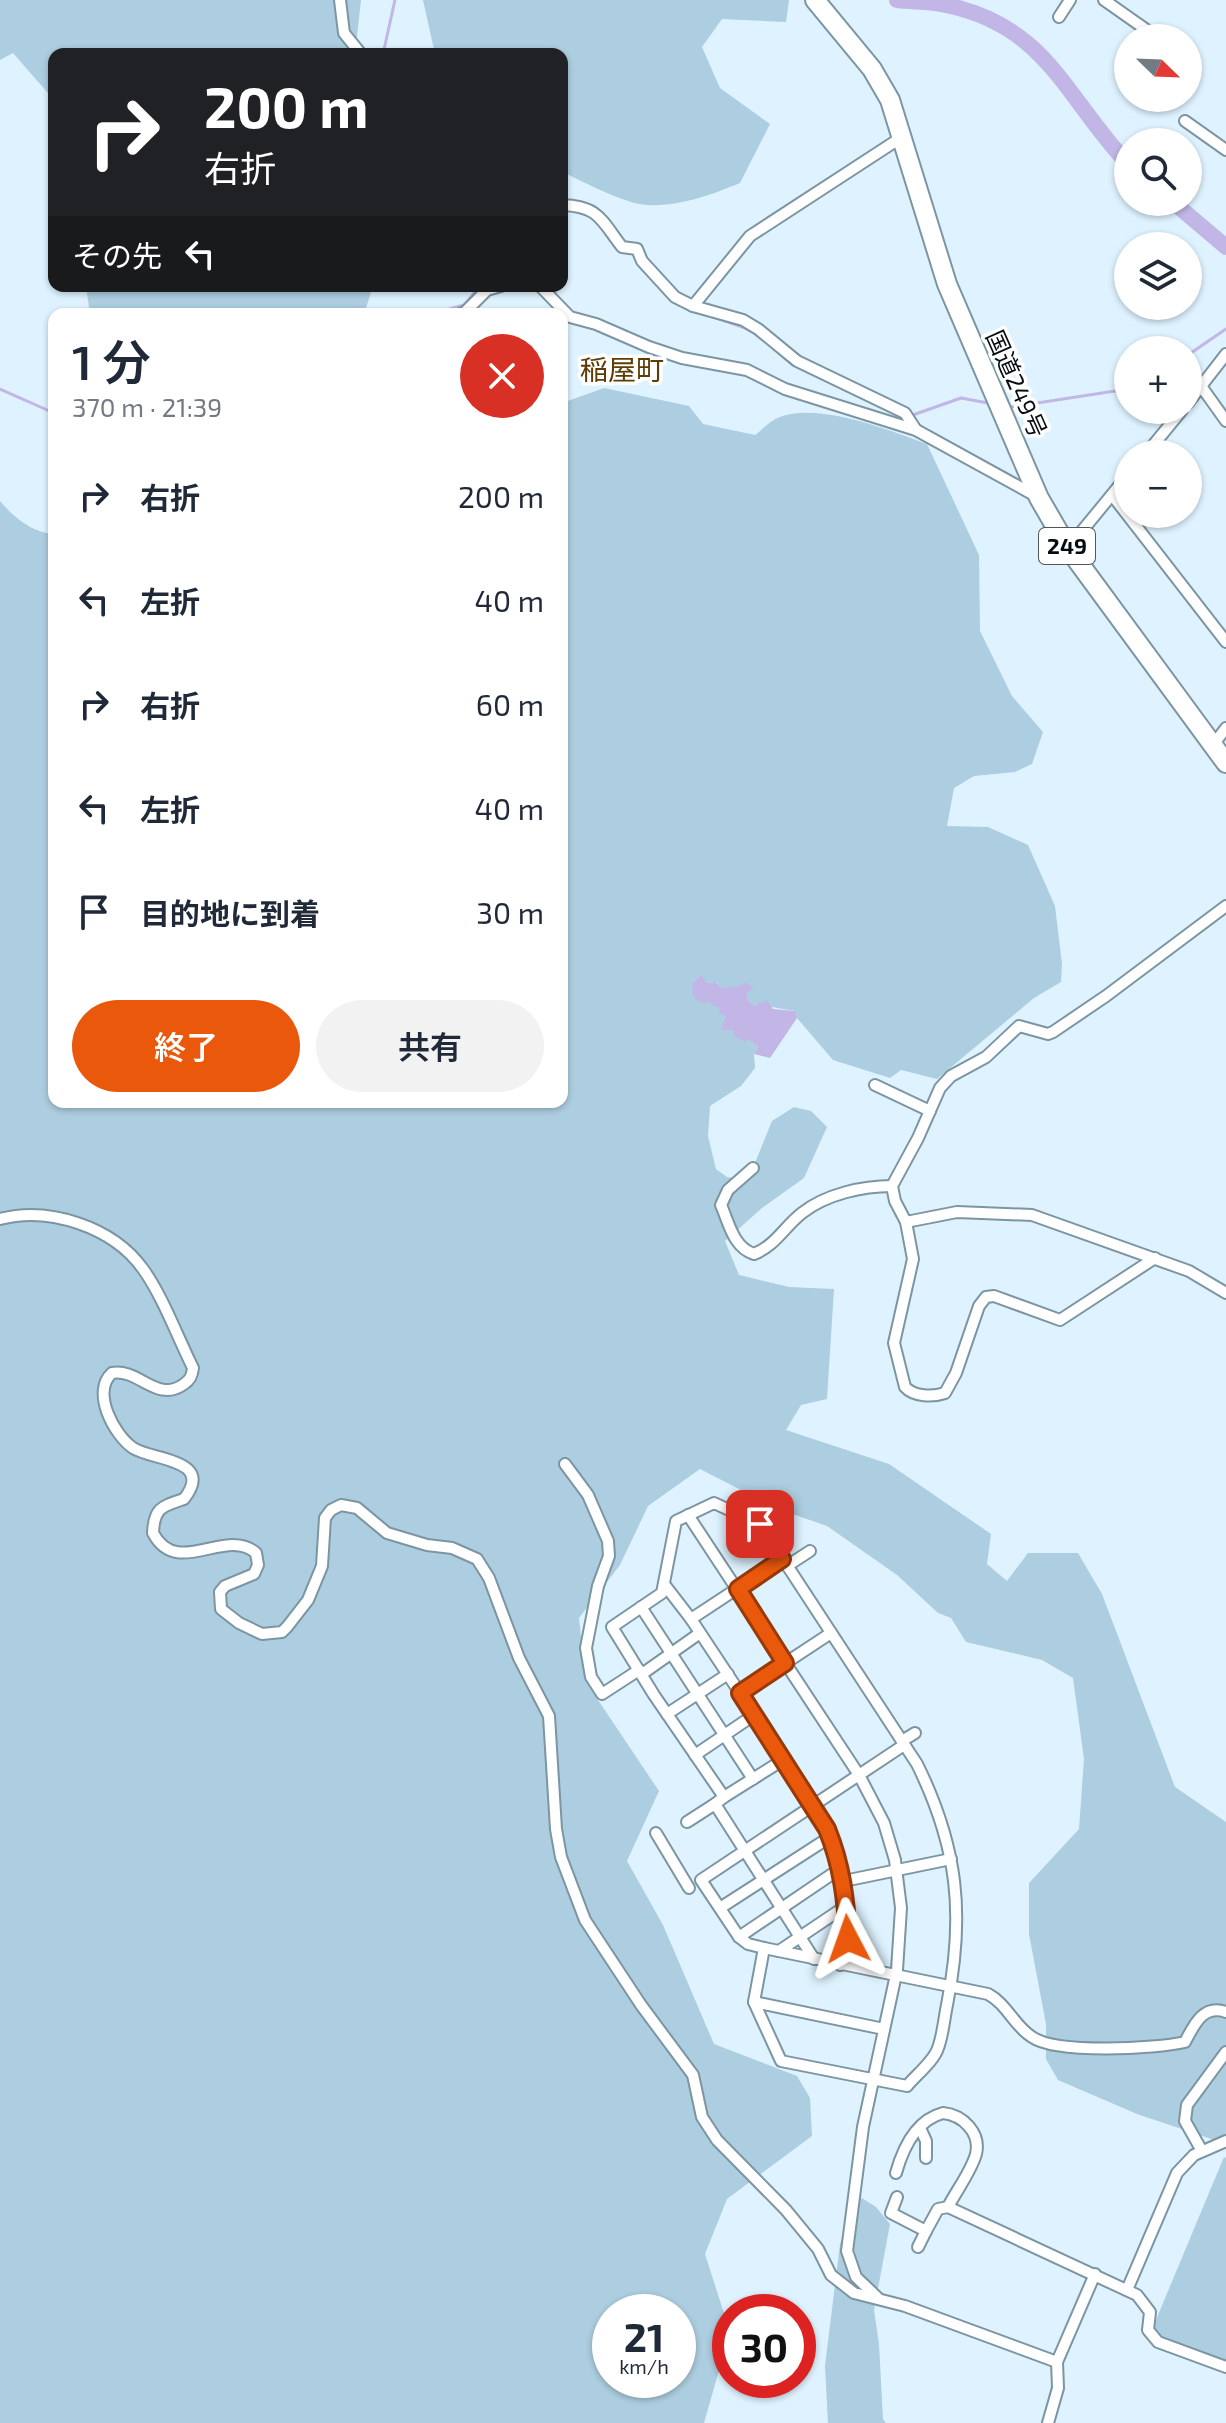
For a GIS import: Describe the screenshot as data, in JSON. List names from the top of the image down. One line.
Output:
{"streets":{"highway":["国道249号","249"]},"districts":["稲屋町"],"north":"bottom right","page":{"map_buttons":["+","−"],"turn":["200 m","右折"],"then":"その先","heading":["1 分","370 m · 21:39"],"list":[{"name":"右折","value":"200 m"},{"name":"左折","value":"40 m"},{"name":"右折","value":"60 m"},{"name":"左折","value":"40 m"},{"name":"目的地に到着","value":"30 m"}],"buttons":["終了","共有"],"speed":"21 km/h","limit":"30"}}
